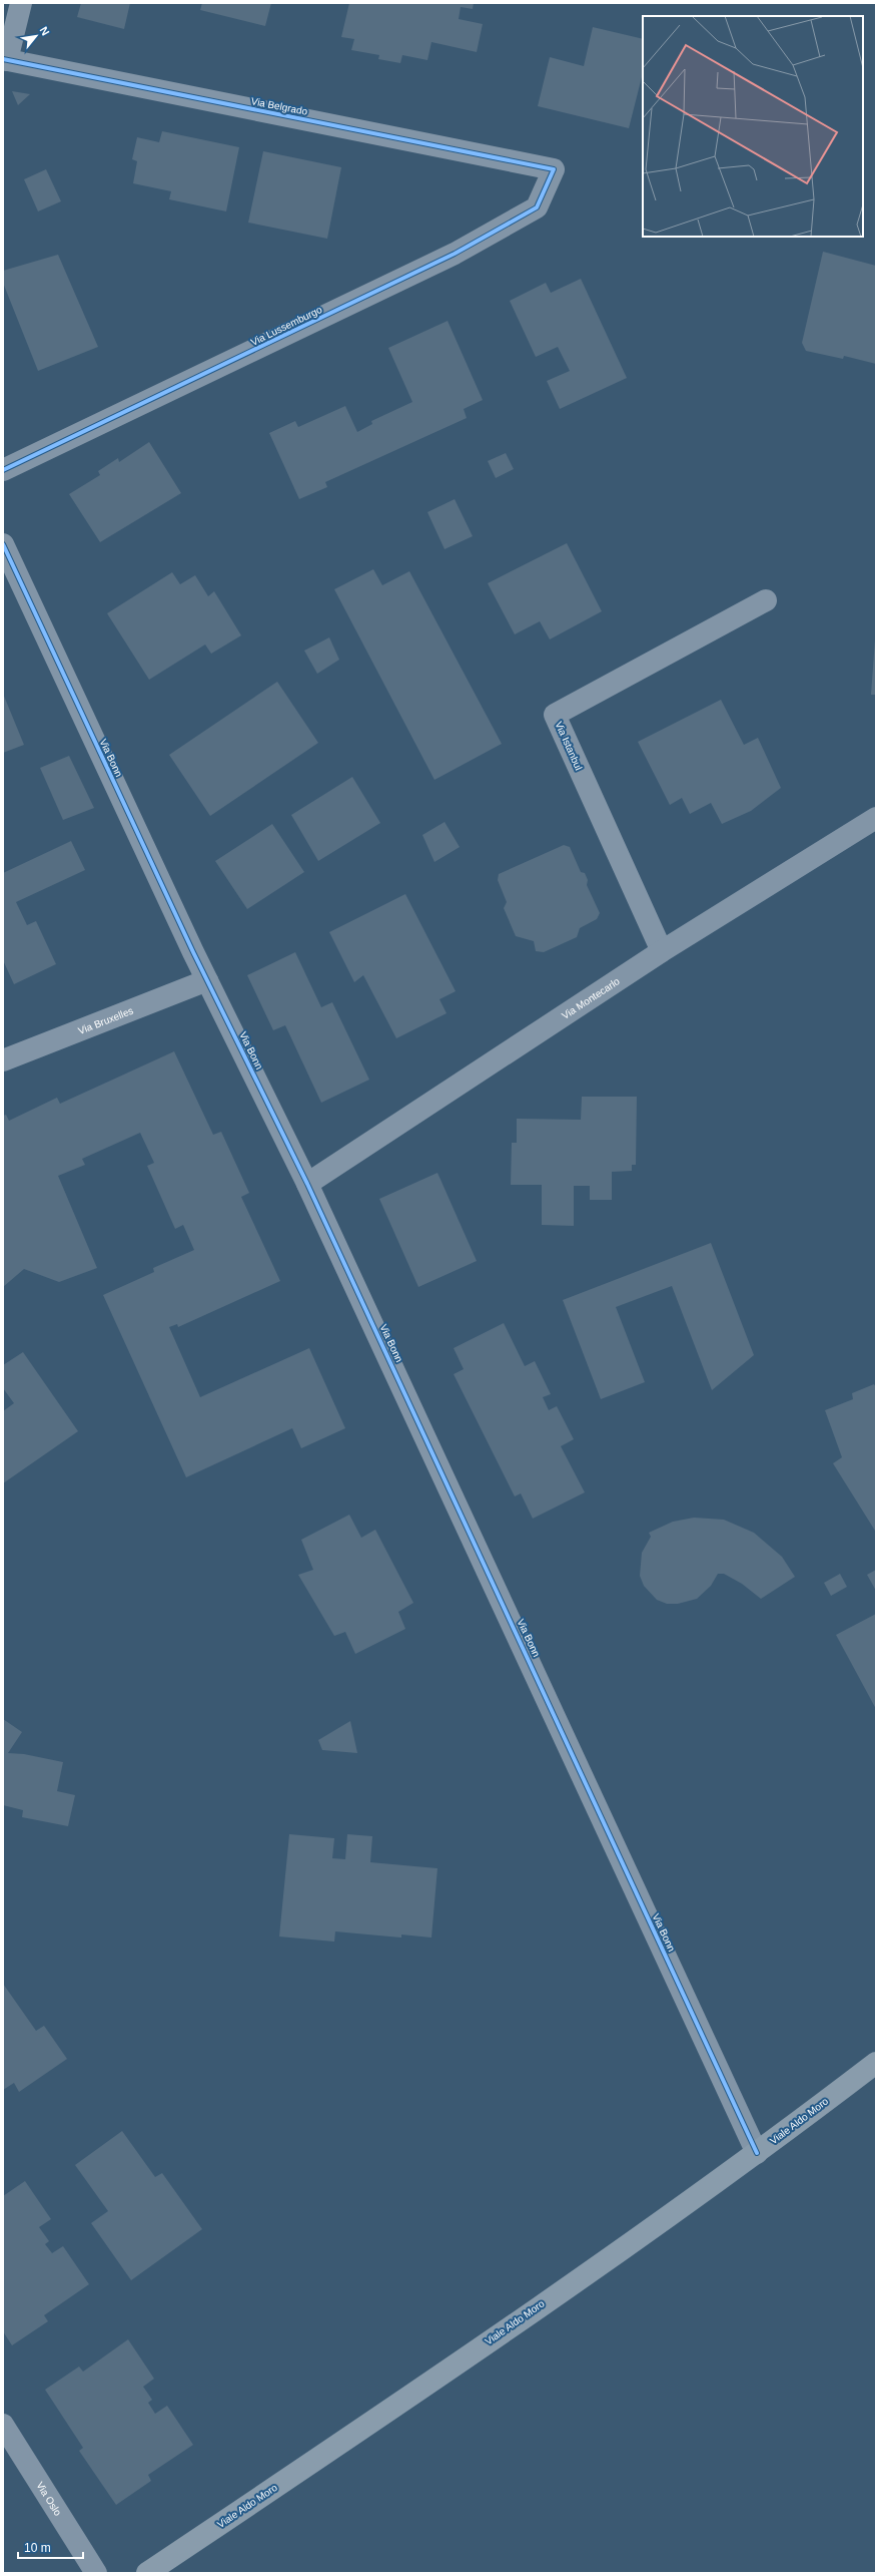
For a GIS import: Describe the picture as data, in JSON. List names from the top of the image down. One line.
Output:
{"streets":{"main road":["Viale Aldo Moro"],"street":["Via Belgrado","Via Lussemburgo","Via Istanbul","Via Bonn","Via Montecarlo","Via Bruxelles","Via Oslo"]},"crossings":[["Via Belgrado","Via Lussemburgo"],["Via Istanbul","Via Montecarlo"],["Via Bonn","Via Montecarlo"],["Via Bonn","Via Bruxelles"],["Via Bonn","Viale Aldo Moro"]],"scale_bar":"10 m","north":"top right"}
